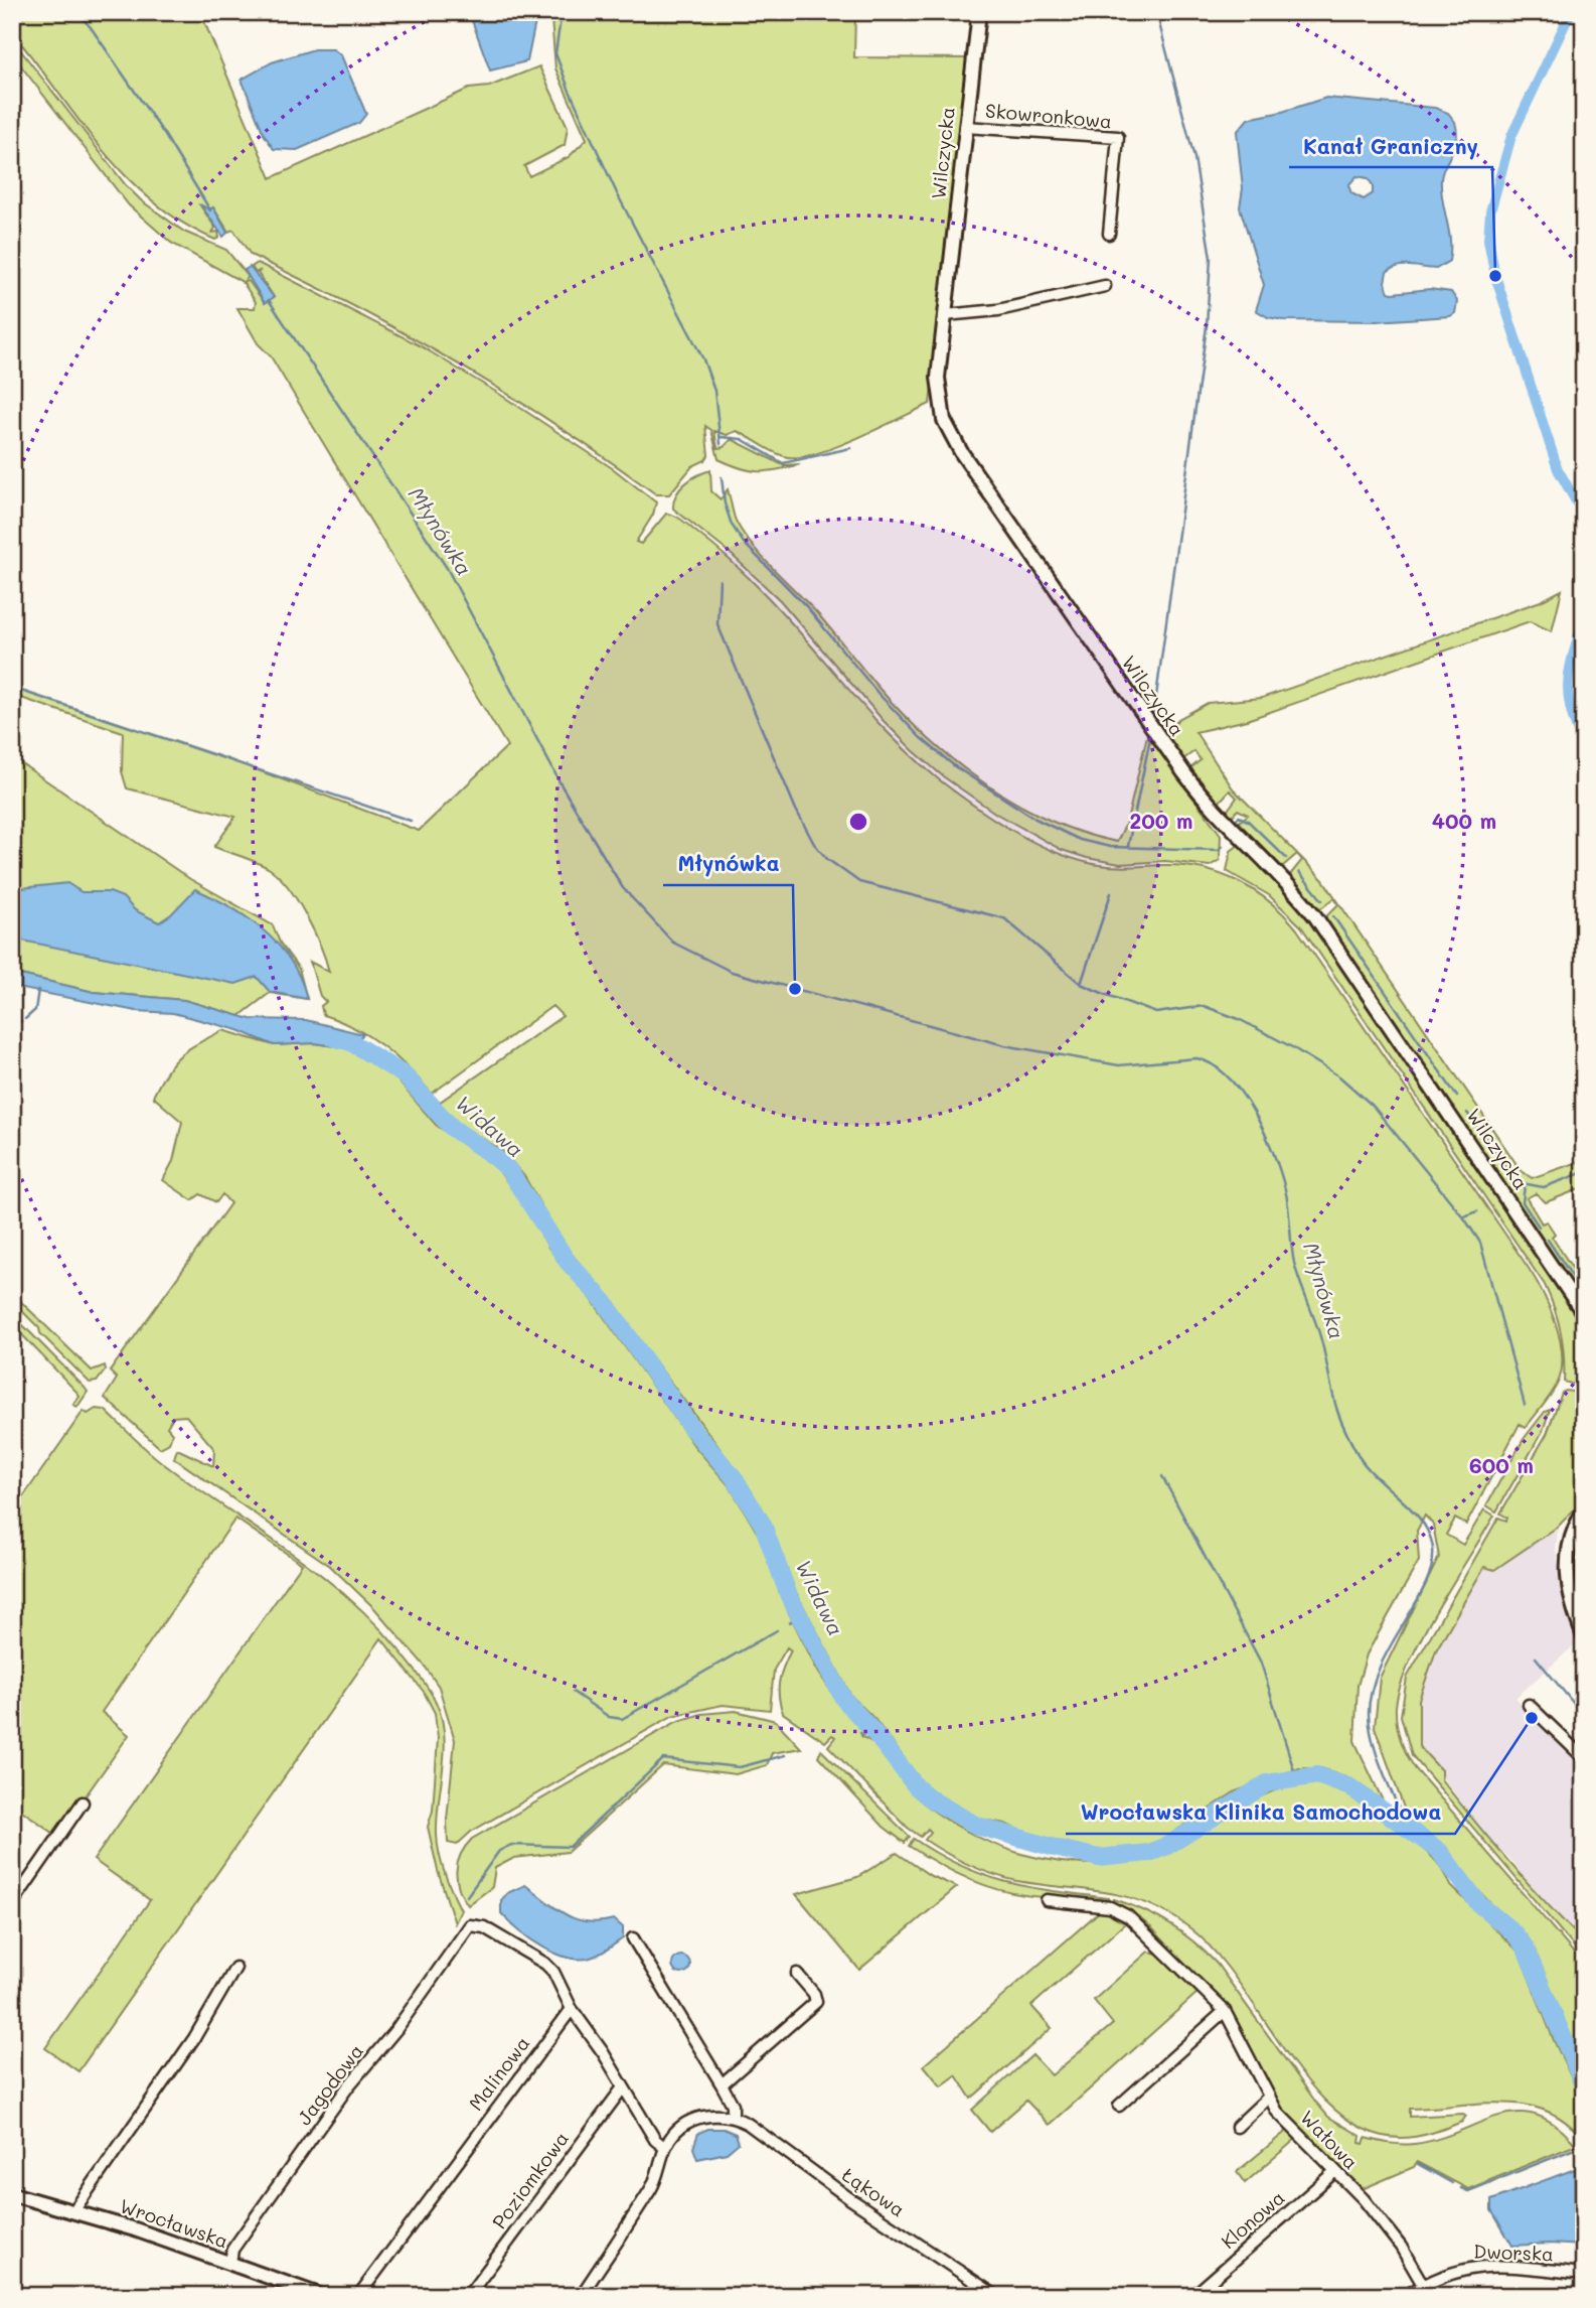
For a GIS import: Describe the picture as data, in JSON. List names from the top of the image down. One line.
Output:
{"streets":{"street":["Skowronkowa","Wilczycka","Malinowa","Jagodowa","Wałowa","Poziomkowa","Łąkowa","Klonowa","Wrocławska","Dworska"]},"crossings":[["Skowronkowa","Wilczycka"],["Malinowa","Jagodowa"],["Jagodowa","Wrocławska"],["Wałowa","Klonowa"],["Wałowa","Dworska"]],"water":["Młynówka","Widawa"],"places":["Kanał Graniczny","Młynówka","Wrocławska Klinika Samochodowa"],"rings":["200 m","400 m","600 m"]}
